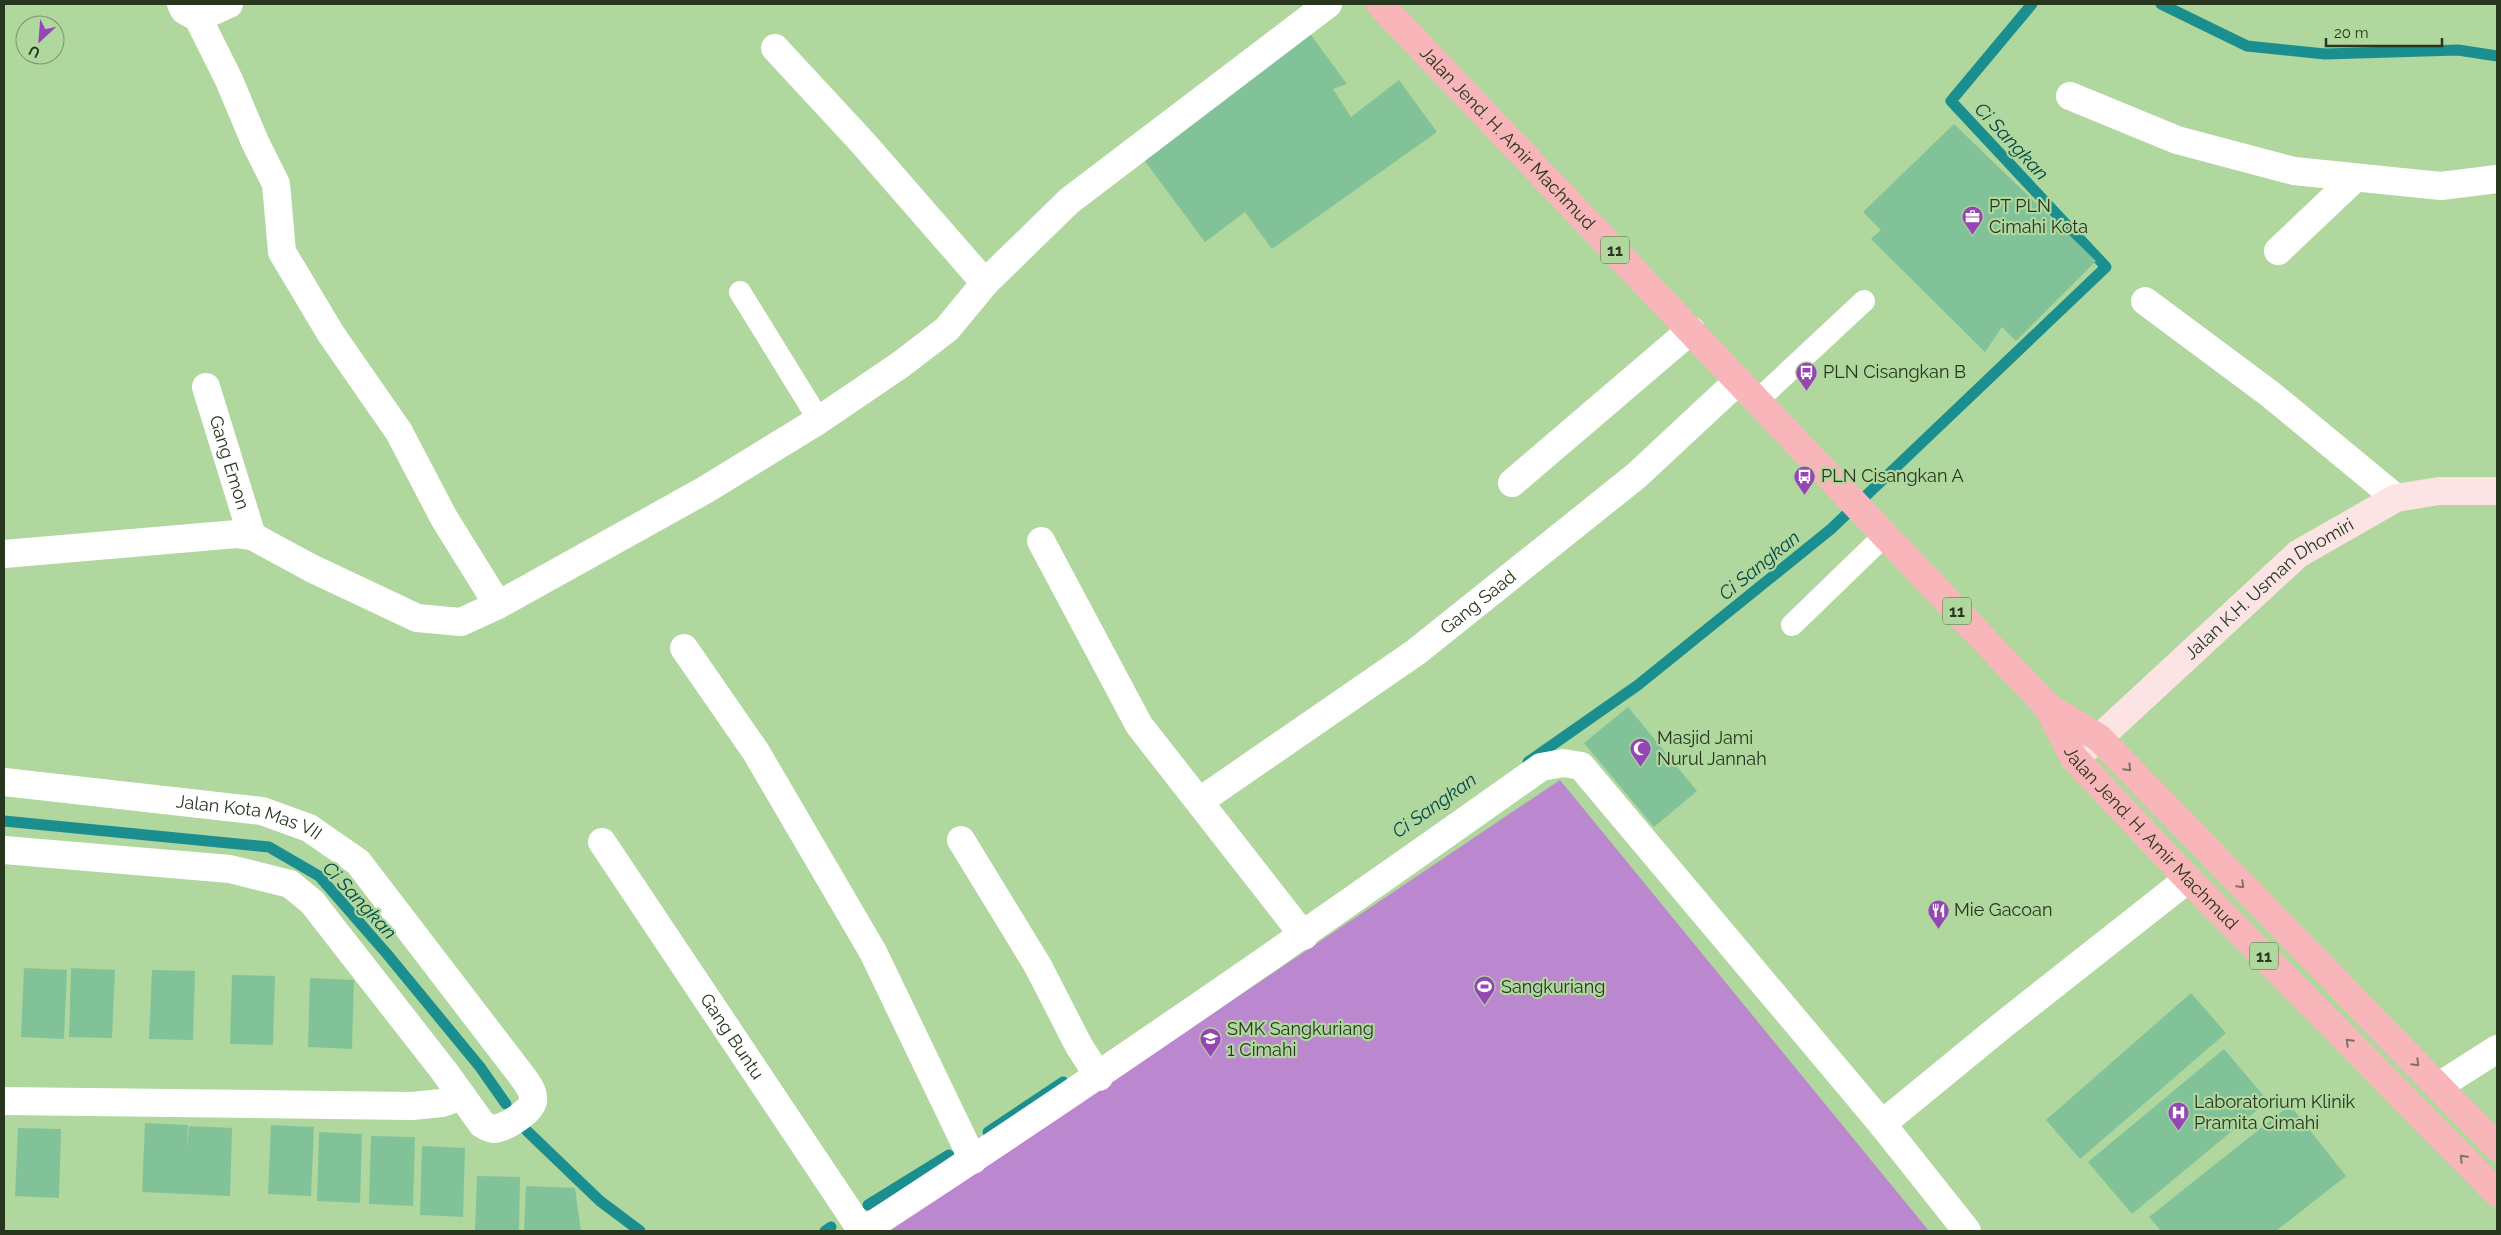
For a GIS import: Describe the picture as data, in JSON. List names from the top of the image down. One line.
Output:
{"streets":{"highway":["Jalan Jend. H. Amir Machmud","11"],"main road":["Jalan K.H. Usman Dhomiri"],"street":["Gang Emon","Gang Saad","Jalan Kota Mas VII","Gang Buntu"]},"crossings":[["Jalan Jend. H. Amir Machmud","Jalan K.H. Usman Dhomiri"],["Jalan Jend. H. Amir Machmud","Gang Saad"]],"water":["Ci Sangkan"],"places":{"office":["PT PLN Cimahi Kota"],"bus stop":["PLN Cisangkan B","PLN Cisangkan A"],"mosque":["Masjid Jami Nurul Jannah"],"restaurant":["Mie Gacoan"],"sports":["Sangkuriang"],"school or university":["SMK Sangkuriang 1 Cimahi"],"hospital":["Laboratorium Klinik Pramita Cimahi"]},"scale_bar":"20 m","north":"bottom left"}
